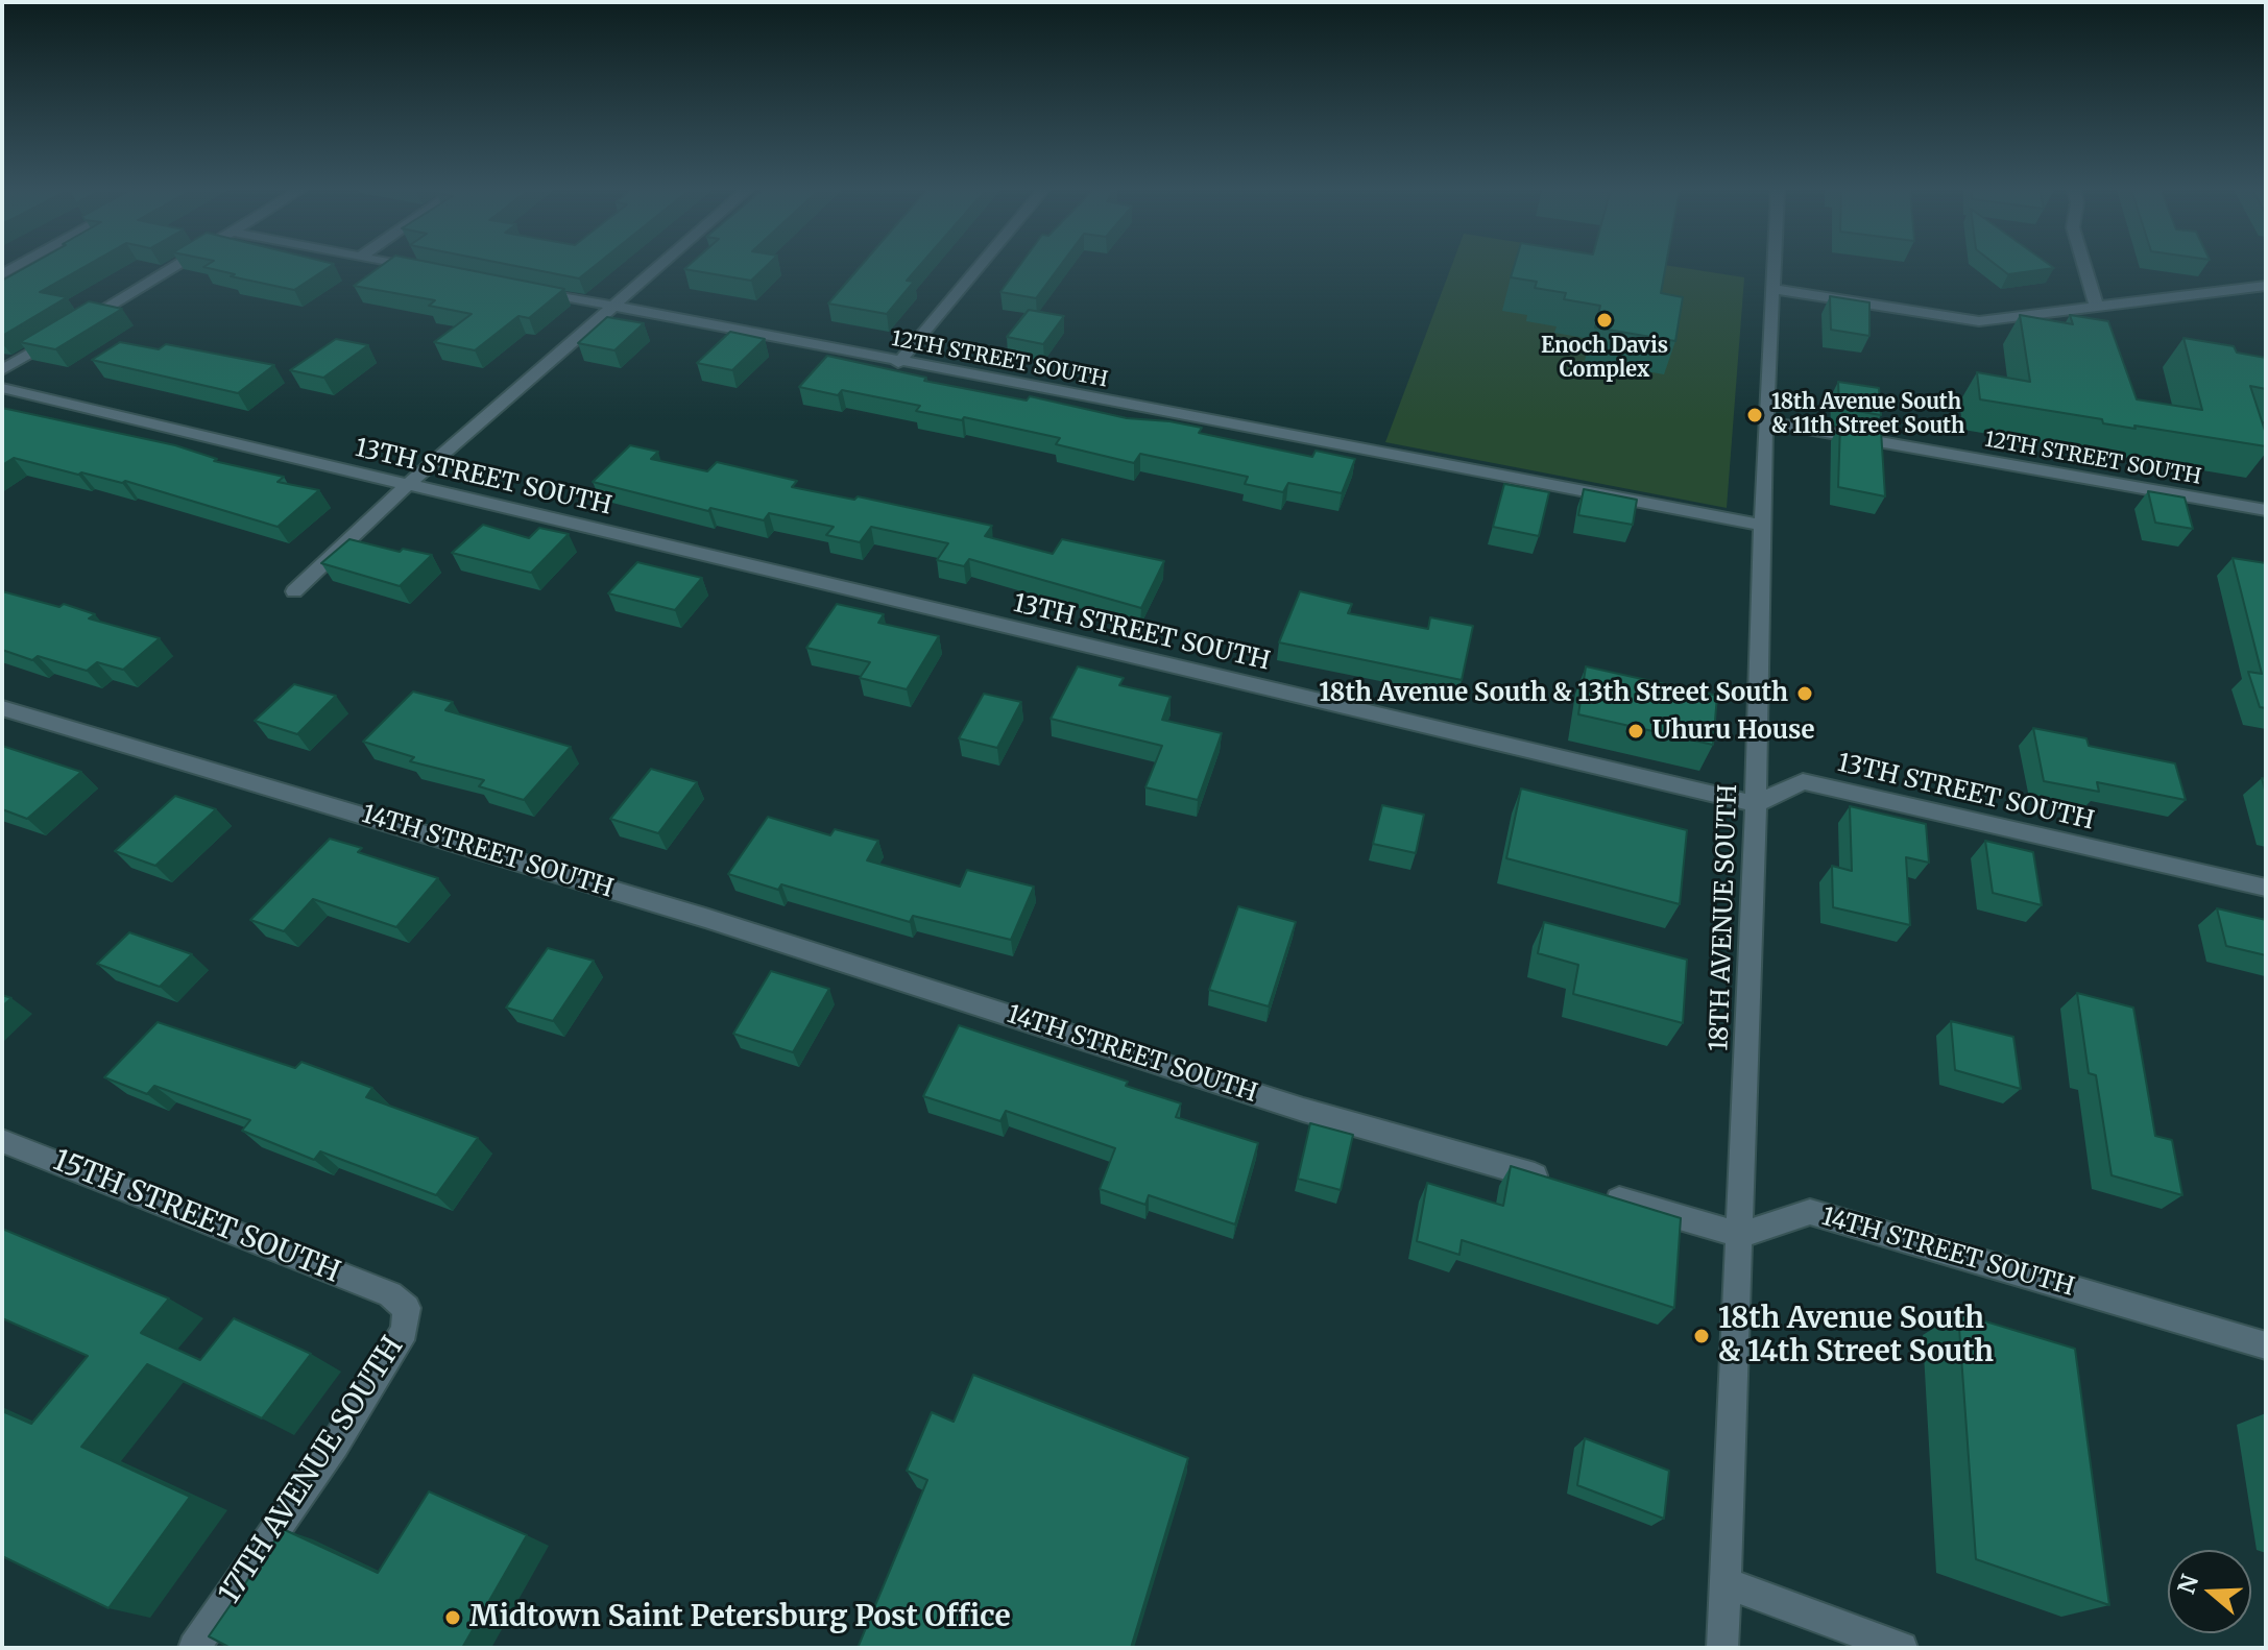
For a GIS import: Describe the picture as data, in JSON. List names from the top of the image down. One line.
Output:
{"streets":{"street":["12TH STREET SOUTH","13TH STREET SOUTH","14TH STREET SOUTH","18TH AVENUE SOUTH","15TH STREET SOUTH","17TH AVENUE SOUTH"]},"crossings":[["12TH STREET SOUTH","18TH AVENUE SOUTH"],["13TH STREET SOUTH","18TH AVENUE SOUTH"],["14TH STREET SOUTH","18TH AVENUE SOUTH"],["15TH STREET SOUTH","17TH AVENUE SOUTH"]],"places":["Enoch Davis Complex","18th Avenue South & 11th Street South","18th Avenue South & 13th Street South","Uhuru House","18th Avenue South & 14th Street South","Midtown Saint Petersburg Post Office"],"north":"left"}
